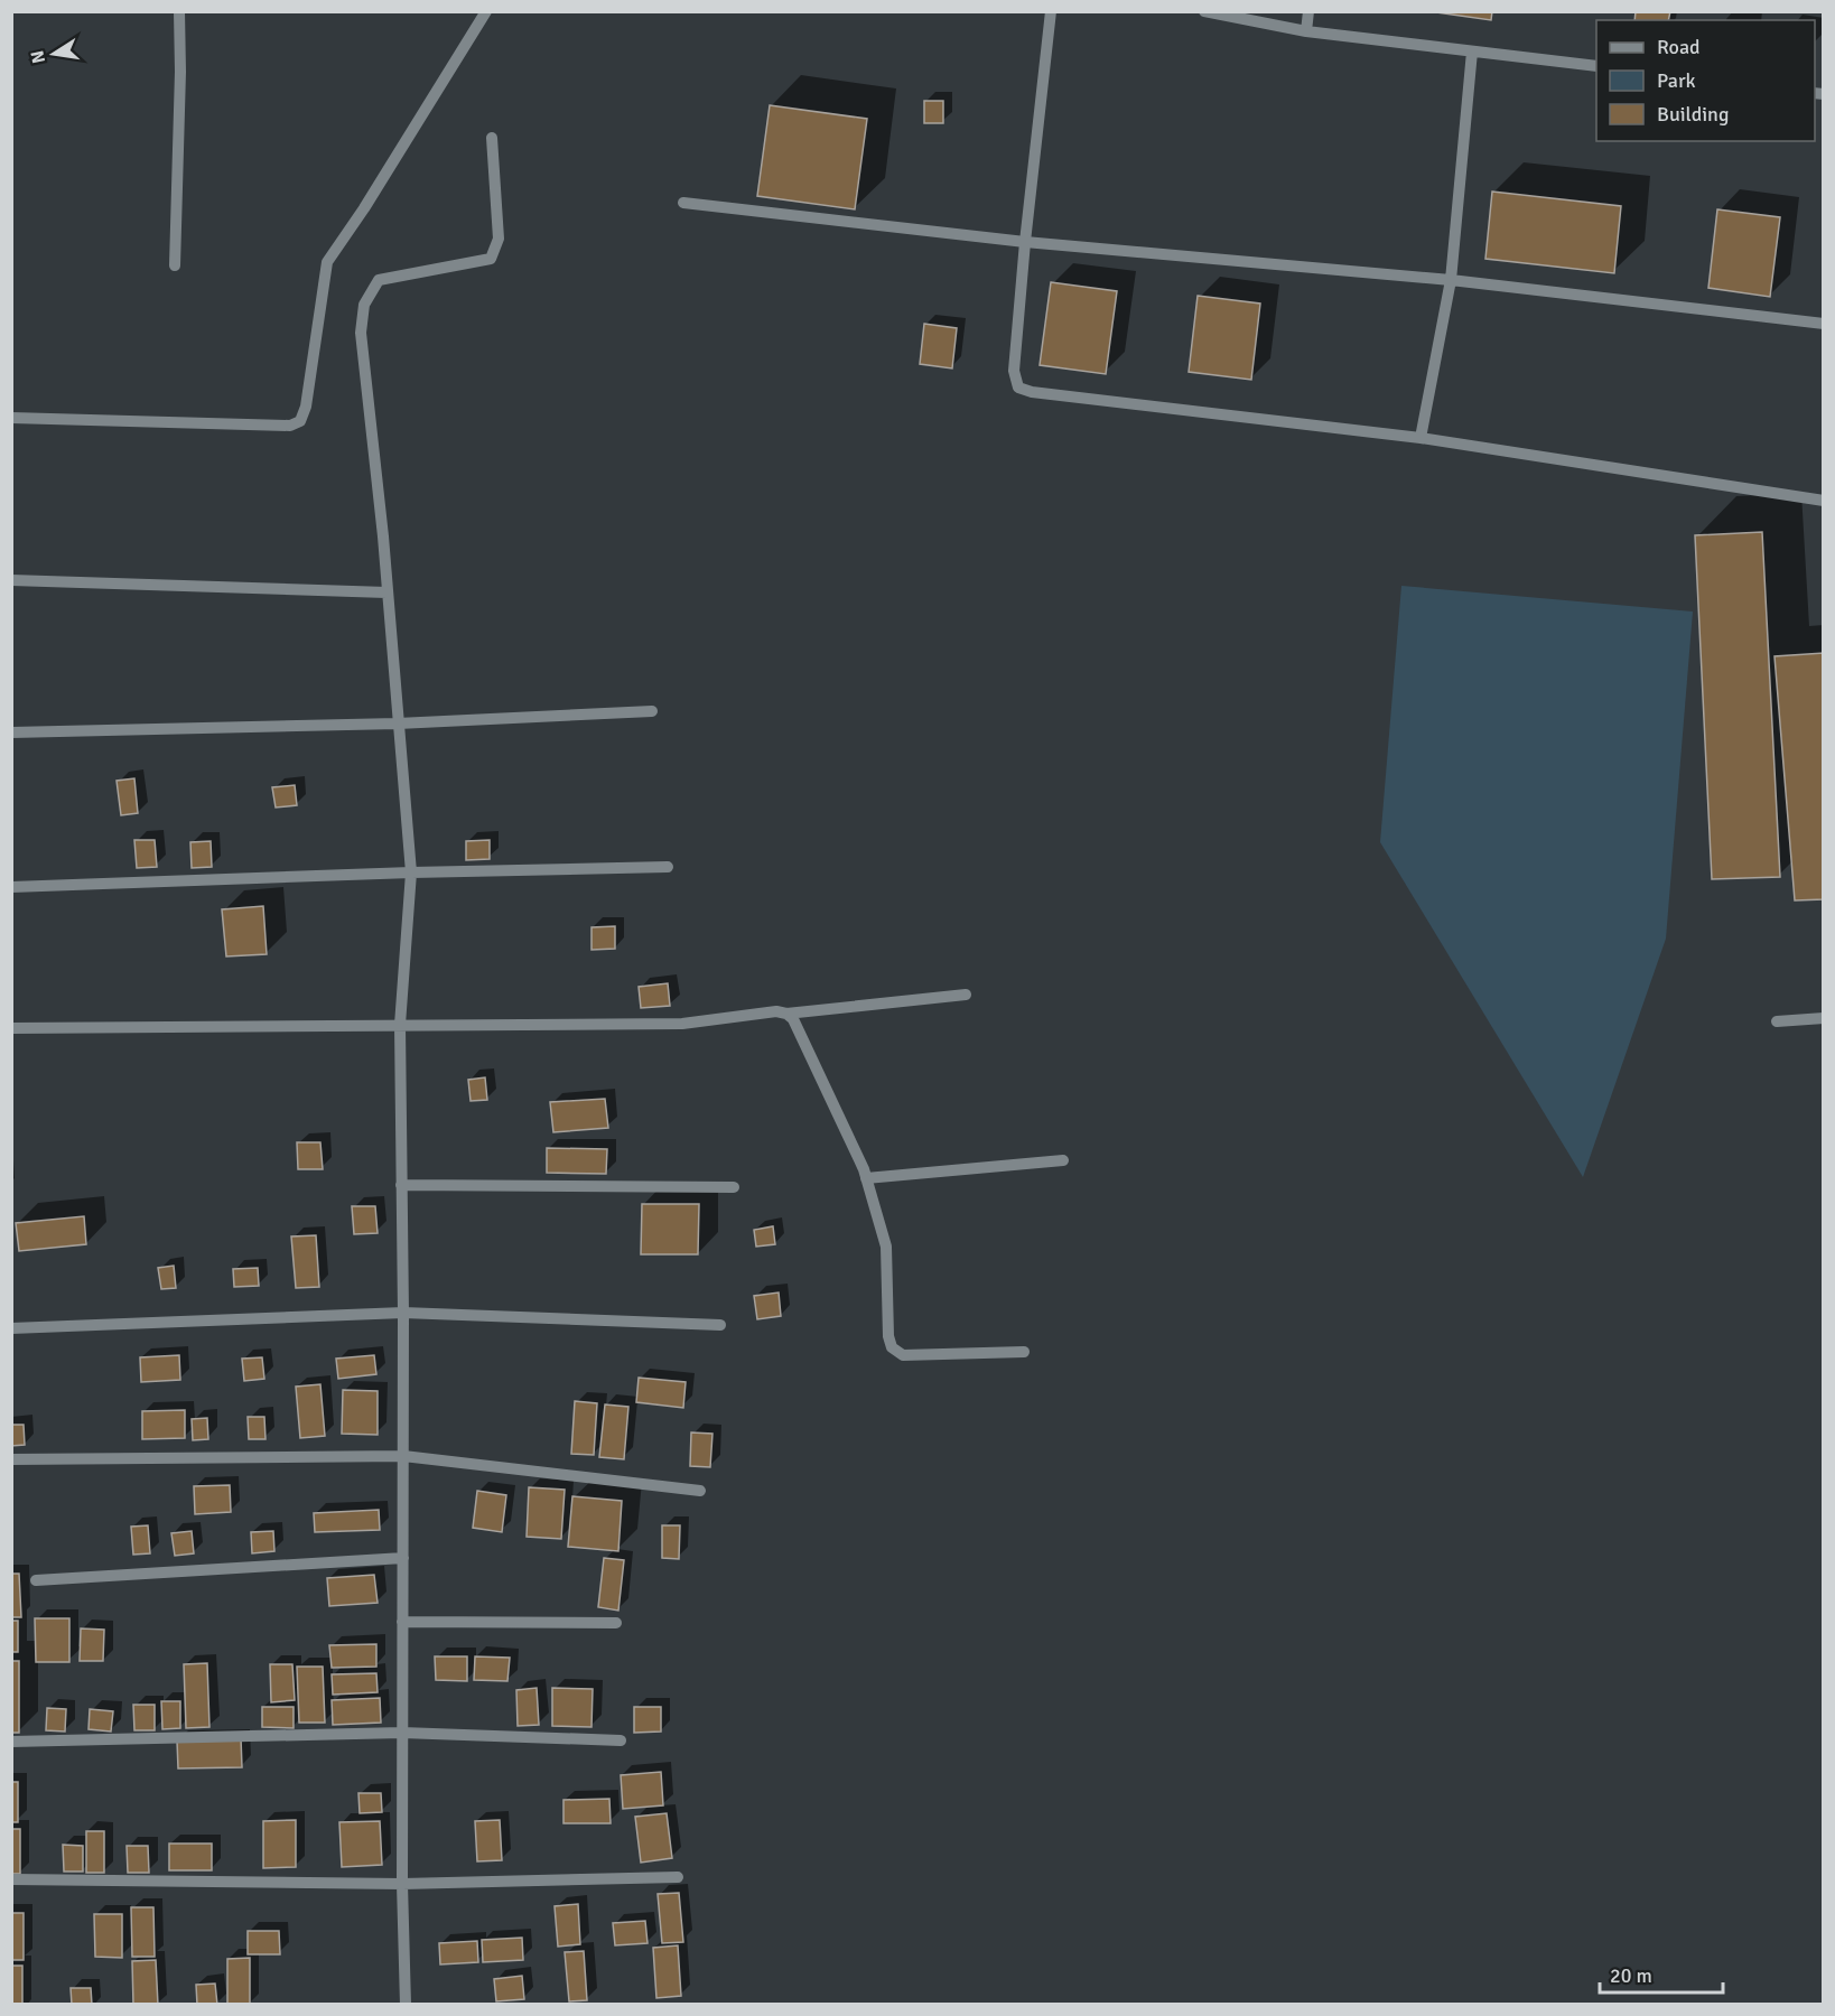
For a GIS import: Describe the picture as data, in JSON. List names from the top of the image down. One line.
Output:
{"legend":["Road","Park","Building"],"scale_bar":"20 m","north":"left"}
